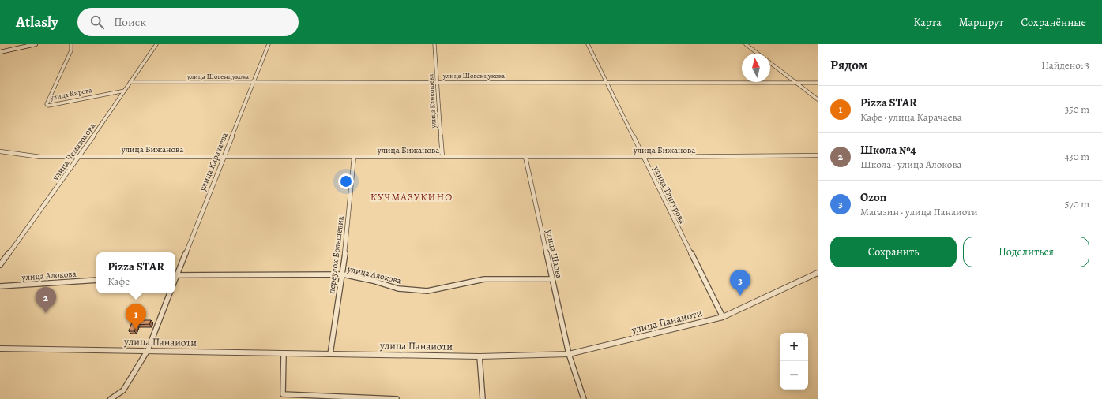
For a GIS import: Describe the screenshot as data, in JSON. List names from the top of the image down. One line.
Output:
{"streets":{"street":["улица Шогенцукова","улица Кирова","улица Канкошева","улица Бижанова","улица Чемазокова","улица Карачаева","улица Тлигурова","улица Шаова","переулок Большевик","улица Алокова","улица Панаиоти"]},"crossings":[["улица Шогенцукова","улица Канкошева"],["улица Шогенцукова","улица Чемазокова"],["улица Шогенцукова","улица Карачаева"],["улица Шогенцукова","улица Тлигурова"],["улица Кирова","улица Чемазокова"],["улица Канкошева","улица Бижанова"],["улица Бижанова","улица Чемазокова"],["улица Бижанова","улица Карачаева"],["улица Бижанова","улица Тлигурова"],["улица Бижанова","улица Шаова"],["улица Бижанова","переулок Большевик"],["улица Тлигурова","улица Панаиоти"],["улица Шаова","улица Алокова"],["улица Шаова","улица Панаиоти"],["переулок Большевик","улица Алокова"],["переулок Большевик","улица Панаиоти"]],"districts":["КУЧМАЗУКИНО"],"north":"top","page":{"header":"Atlasly","search":"Поиск","nav":["Карта","Маршрут","Сохранённые"],"heading":["Рядом","Найдено: 3"],"list":[{"mark":"1","name":"Pizza STAR","note":"Кафе · улица Карачаева","value":"350 m"},{"mark":"2","name":"Школа №4","note":"Школа · улица Алокова","value":"430 m"},{"mark":"3","name":"Ozon","note":"Магазин · улица Панаиоти","value":"570 m"}],"buttons":["Сохранить","Поделиться"],"popup":["Pizza STAR","Кафе"],"pins":["3","2","1"],"map_buttons":["+","−"]}}
